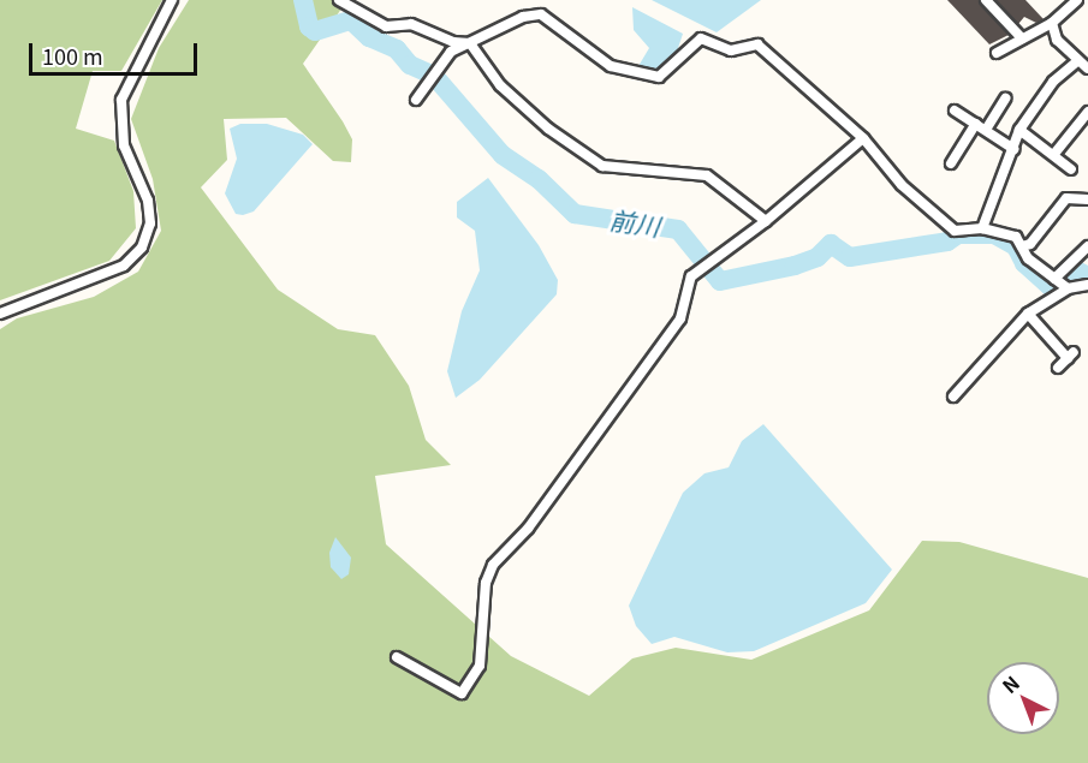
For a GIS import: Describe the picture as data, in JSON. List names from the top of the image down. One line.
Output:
{"water":["前川"],"scale_bar":"100 m","north":"top left"}
